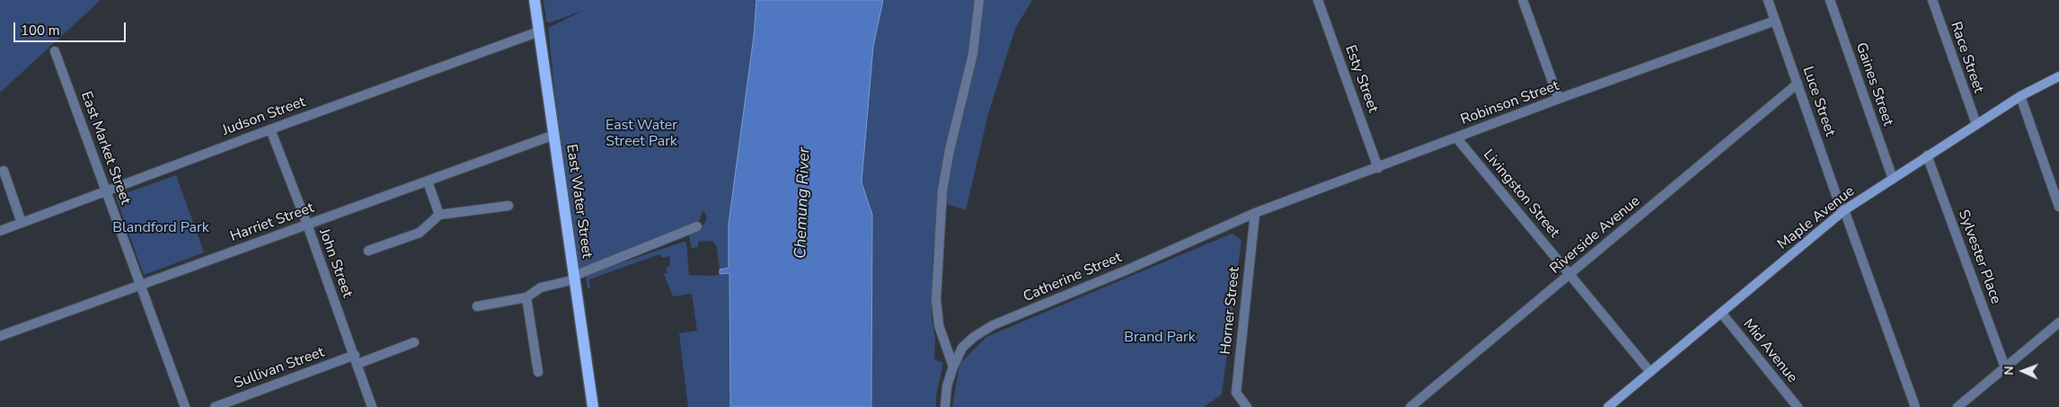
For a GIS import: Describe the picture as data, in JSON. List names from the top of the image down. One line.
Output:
{"streets":{"main road":["East Water Street","Maple Avenue"],"street":["Race Street","Esty Street","Gaines Street","Luce Street","Robinson Street","Judson Street","East Market Street","Livingston Street","Harriet Street","Riverside Avenue","Sylvester Place","John Street","Catherine Street","Horner Street","Mid Avenue","Sullivan Street"]},"crossings":[["Race Street","Maple Avenue"],["Esty Street","Robinson Street"],["Gaines Street","Maple Avenue"],["Luce Street","Robinson Street"],["Luce Street","Maple Avenue"],["Luce Street","Riverside Avenue"],["Robinson Street","Livingston Street"],["Robinson Street","Catherine Street"],["Robinson Street","Horner Street"],["Judson Street","East Market Street"],["Judson Street","East Water Street"],["Judson Street","John Street"],["East Market Street","Harriet Street"],["Livingston Street","Maple Avenue"],["Livingston Street","Riverside Avenue"],["East Water Street","Harriet Street"],["Maple Avenue","Sylvester Place"],["Maple Avenue","Mid Avenue"],["Harriet Street","John Street"],["John Street","Sullivan Street"],["Catherine Street","Horner Street"]],"water":["Chemung River"],"parks":["East Water Street Park","Blandford Park","Brand Park"],"scale_bar":"100 m","north":"left"}
